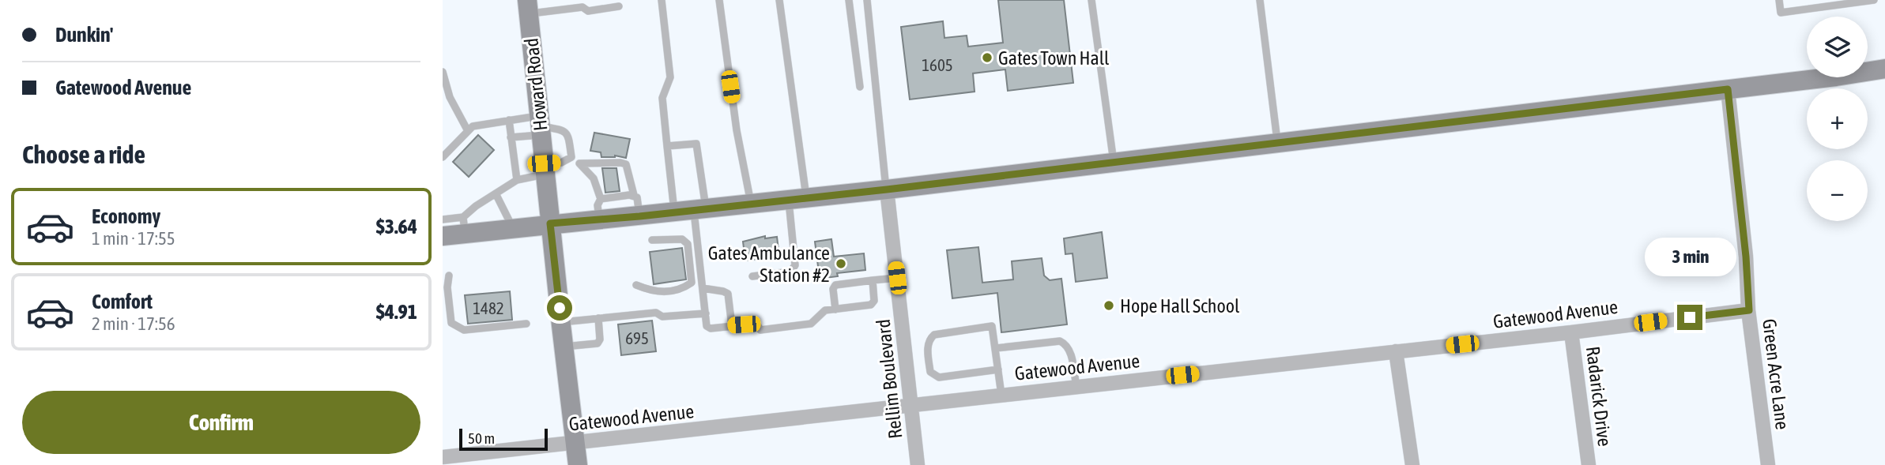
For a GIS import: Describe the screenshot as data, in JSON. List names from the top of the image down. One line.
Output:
{"streets":{"main road":["Howard Road"],"street":["Gatewood Avenue","Green Acre Lane","Rellim Boulevard","Radarick Drive"]},"crossings":[["Howard Road","Gatewood Avenue"],["Gatewood Avenue","Green Acre Lane"],["Gatewood Avenue","Rellim Boulevard"],["Gatewood Avenue","Radarick Drive"]],"places":["Gates Town Hall","Gates Ambulance Station #2","Hope Hall School"],"house_numbers":["1605","1482","695"],"scale_bar":"50 m","page":{"banner":["Dunkin'","Gatewood Avenue"],"map_buttons":["+","−"],"heading":"Choose a ride","list":[{"name":"Economy","note":"1 min · 17:55","value":"$3.64"},{"name":"Comfort","note":"2 min · 17:56","value":"$4.91"}],"bubble":"3 min","buttons":"Confirm","scale":"50 m"}}
